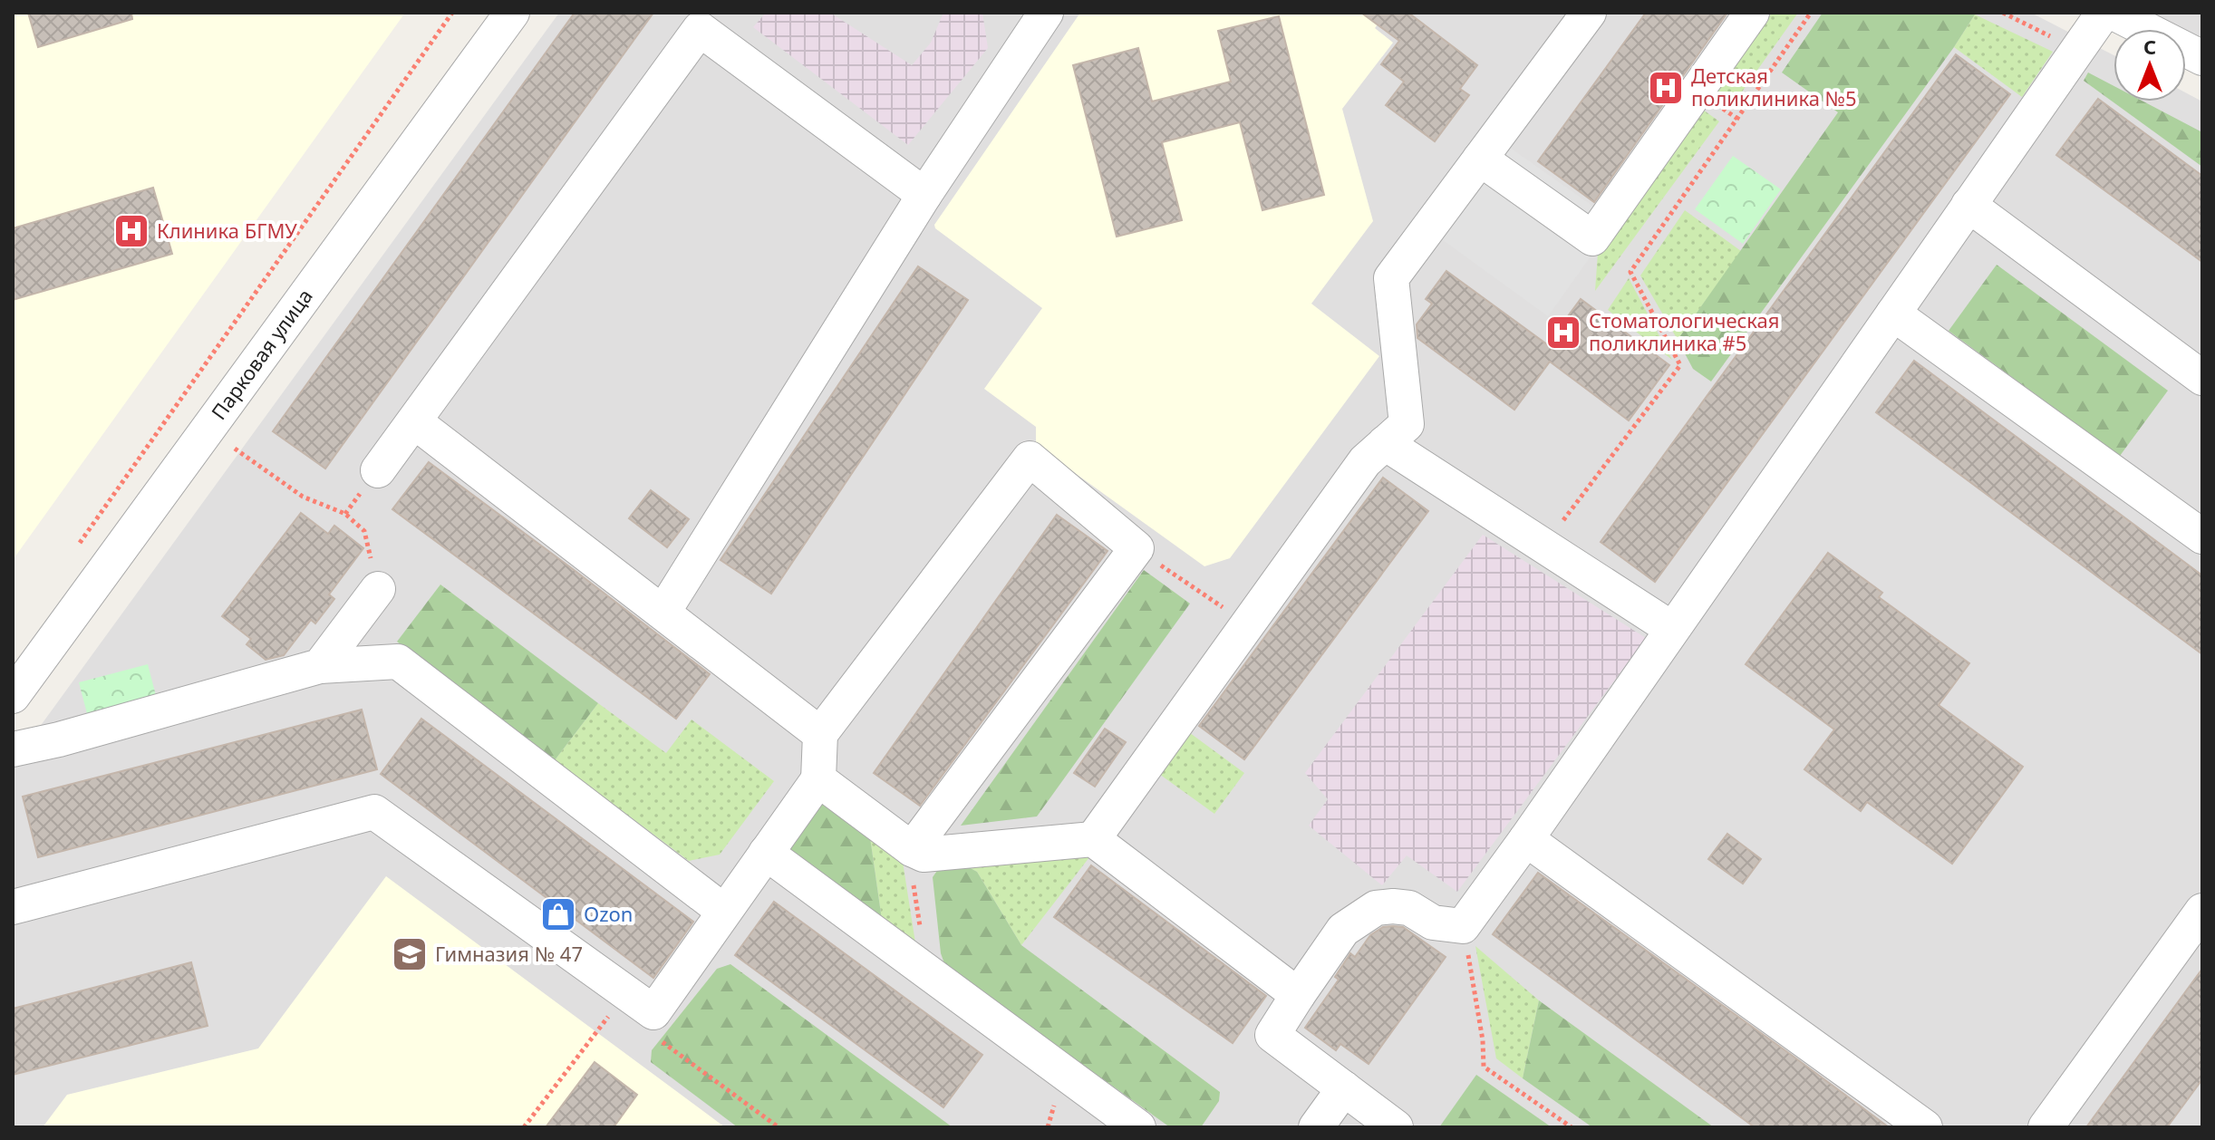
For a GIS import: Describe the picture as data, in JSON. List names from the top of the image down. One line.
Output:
{"streets":{"street":["Парковая улица"]},"places":{"hospital":["Детская поликлиника №5","Клиника БГМУ","Стоматологическая поликлиника #5"],"shop":["Ozon"],"school or university":["Гимназия № 47"]},"north":"top"}
